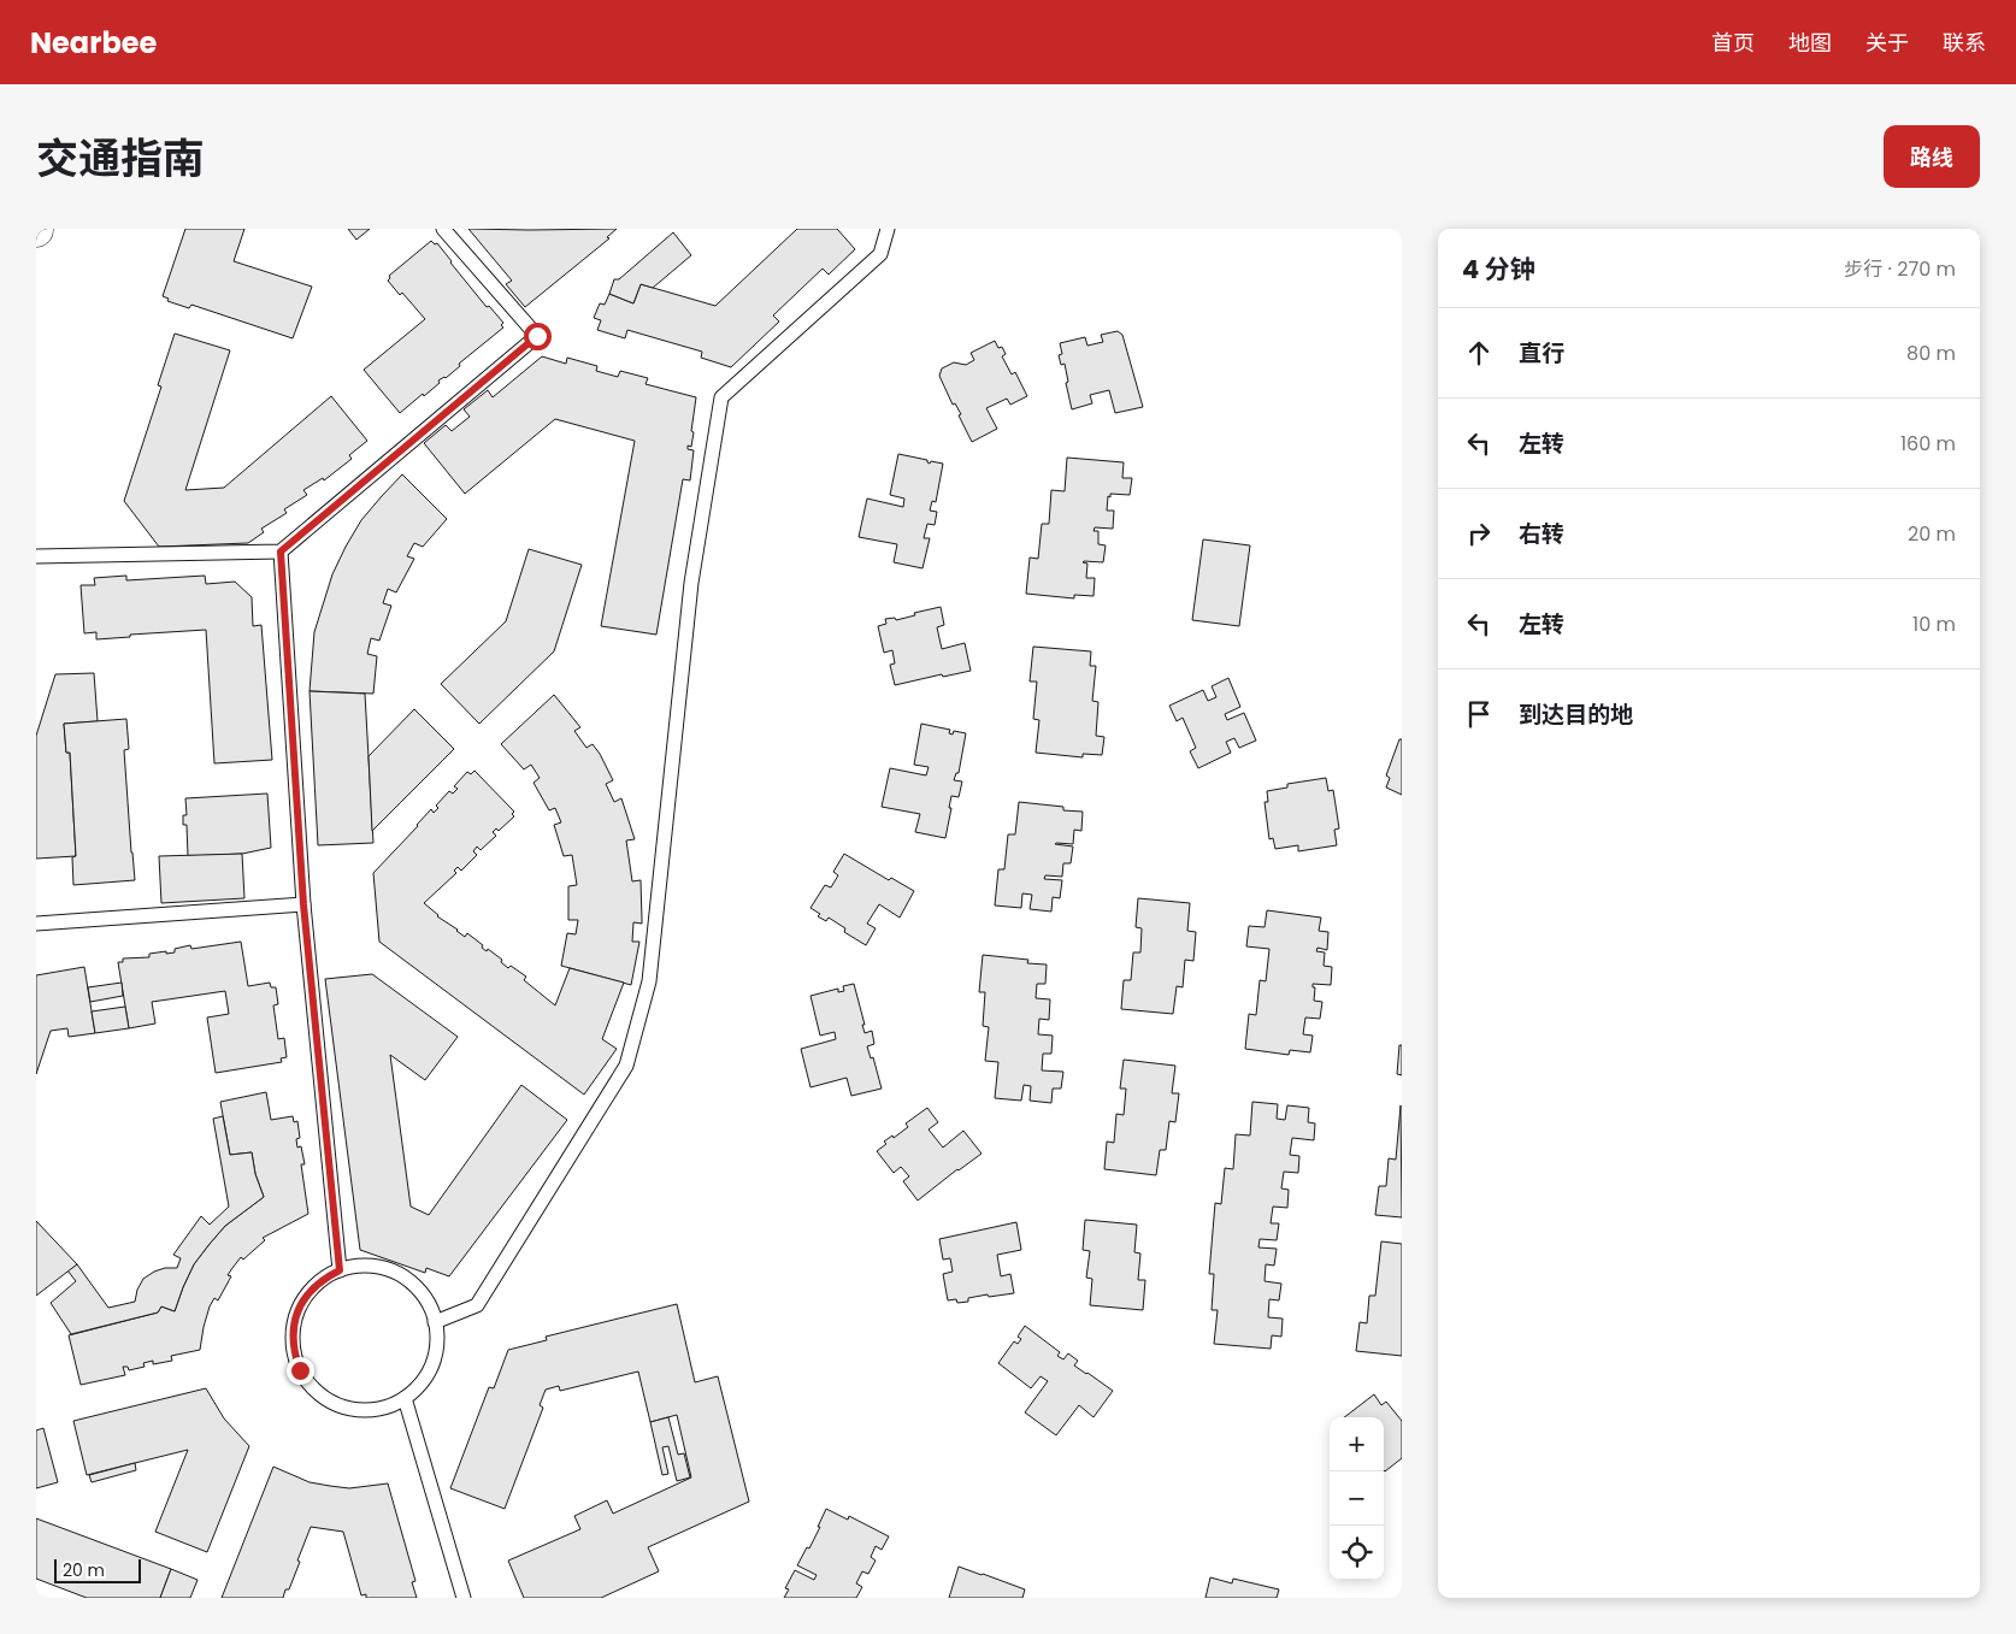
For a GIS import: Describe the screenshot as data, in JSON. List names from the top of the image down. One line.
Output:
{"scale_bar":"20 m","page":{"header":"Nearbee","nav":["首页","地图","关于","联系"],"title":"交通指南","buttons":"路线","heading":["4 分钟","步行 · 270 m"],"list":[["直行","80 m"],["左转","160 m"],["右转","20 m"],["左转","10 m"],"到达目的地"],"map_buttons":["+","−"],"scale":"20 m"}}
